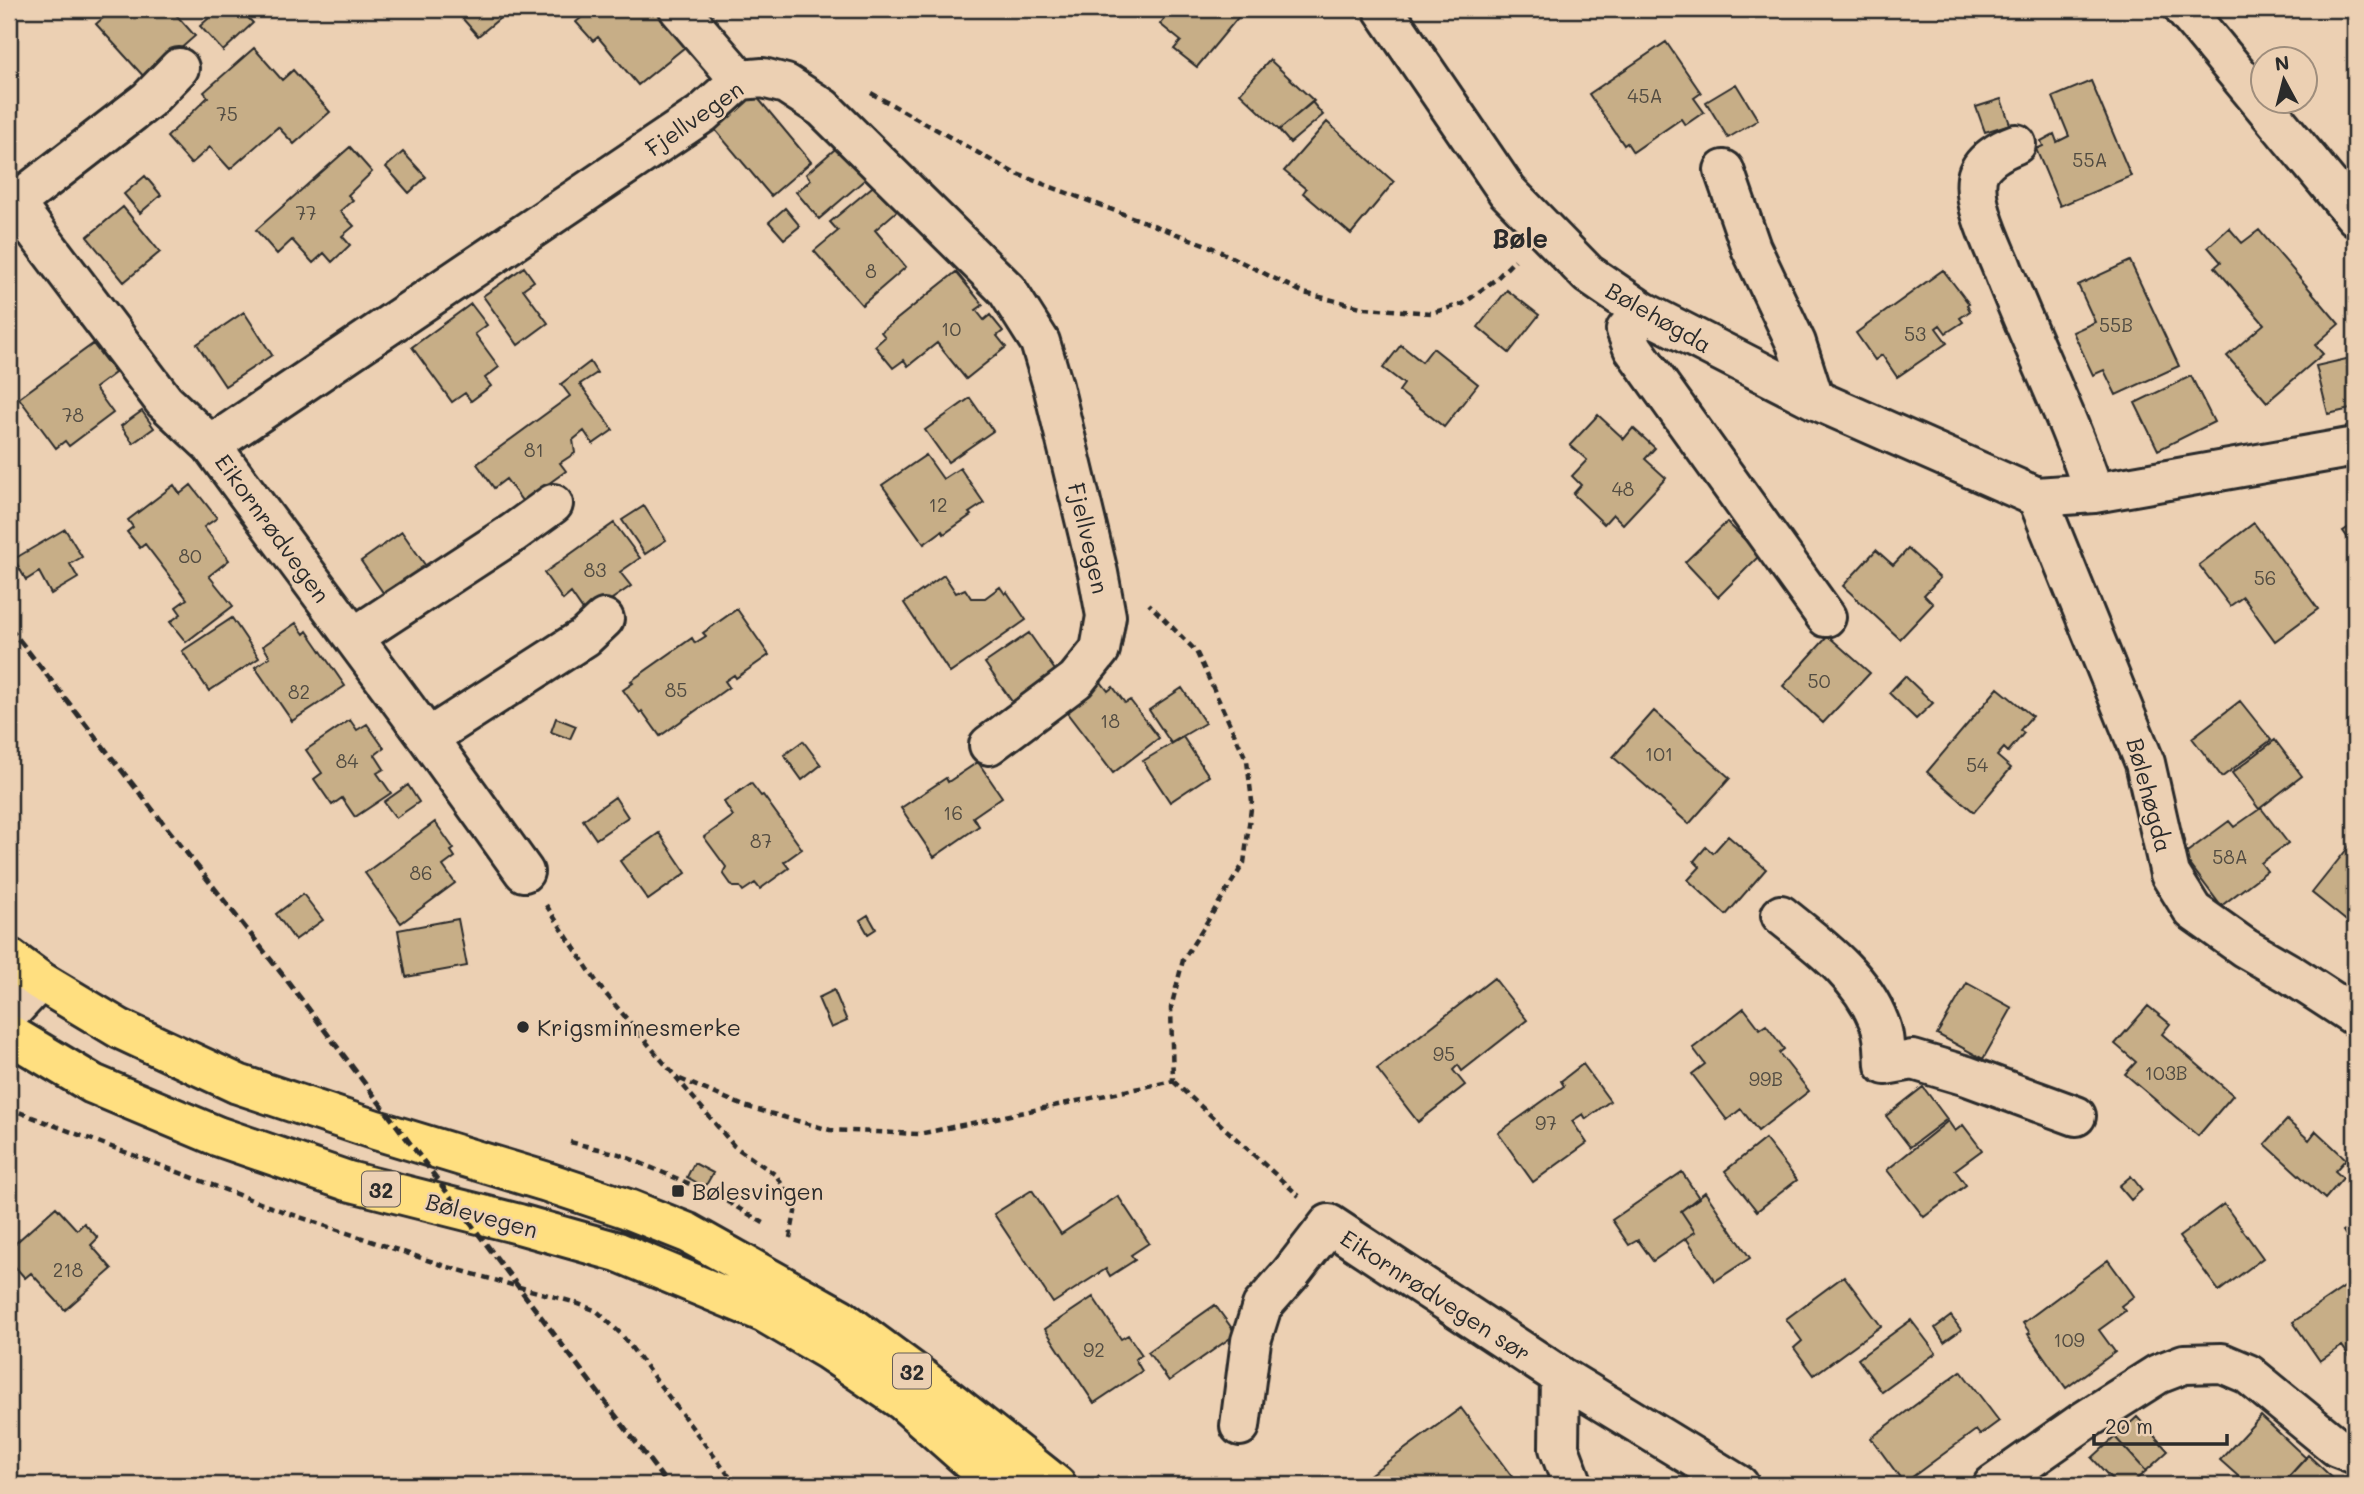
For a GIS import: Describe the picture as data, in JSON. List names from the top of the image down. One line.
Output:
{"streets":{"main road":["32","Bølevegen"],"street":["Fjellvegen","Bølehøgda","Eikornrødvegen","Eikornrødvegen sør"]},"crossings":[["Fjellvegen","Eikornrødvegen"]],"districts":["Bøle"],"places":{"other":["Krigsminnesmerke"],"transit":["Bølesvingen"]},"house_numbers":["45A","75","55A","77","8","55B","10","53","78","81","48","12","80","83","56","50","85","82","18","101","84","54","16","87","58A","86","95","103B","99B","97","218","109","92"],"scale_bar":"20 m","north":"top"}
